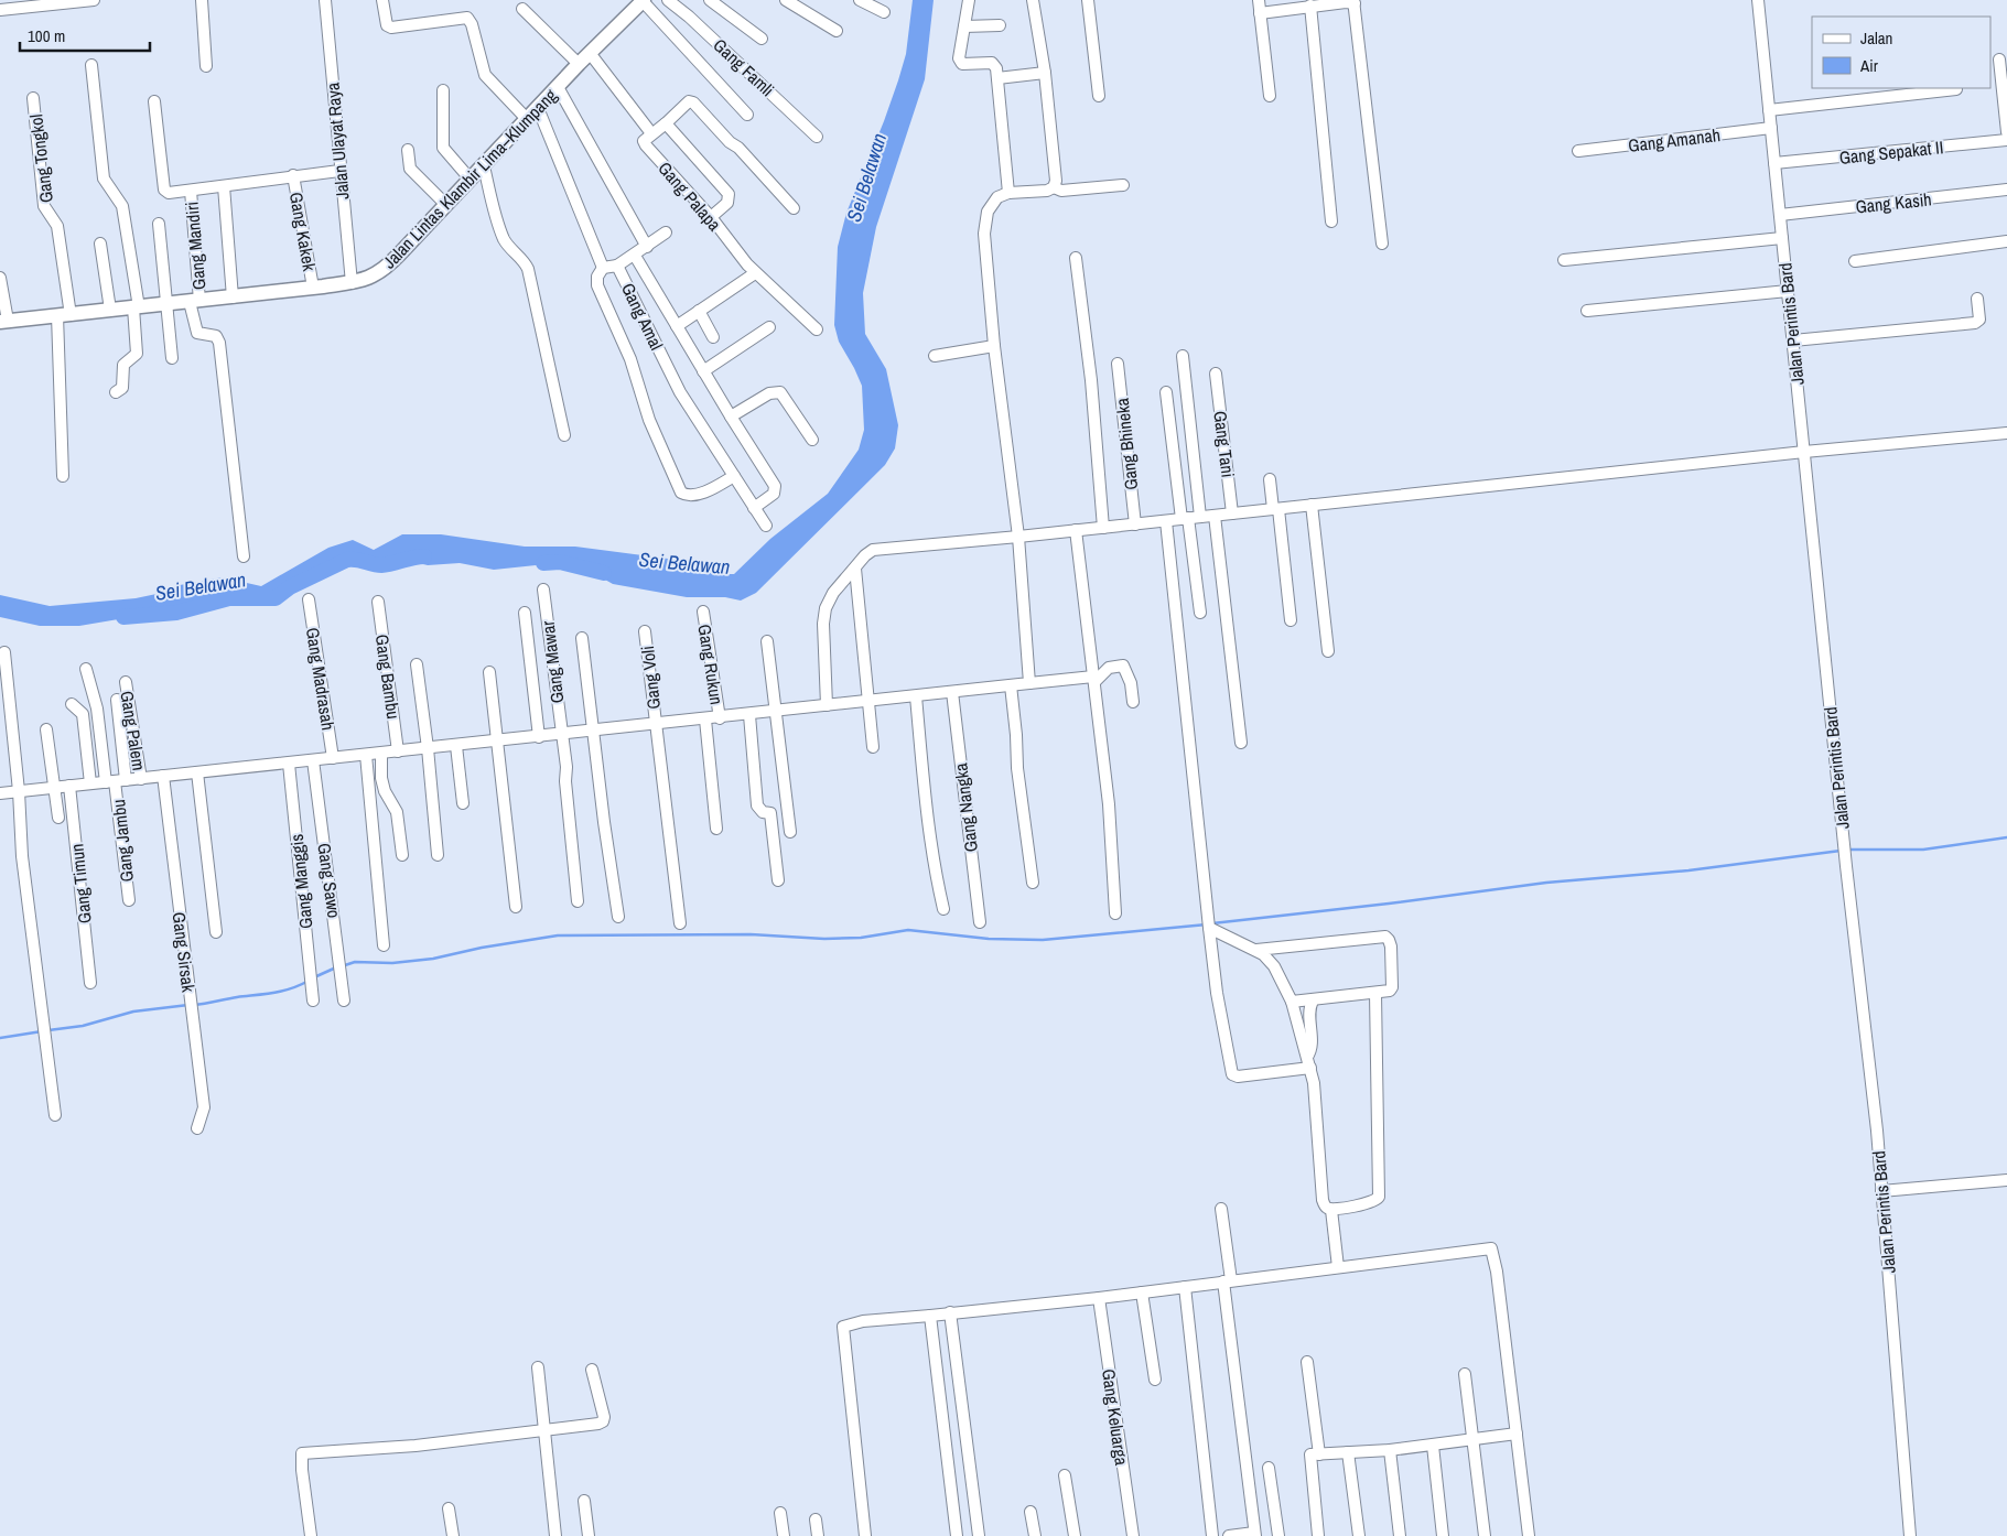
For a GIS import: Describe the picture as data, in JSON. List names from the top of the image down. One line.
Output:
{"streets":{"main road":["Jalan Lintas Klambir Lima–Klumpang"],"street":["Gang Famli","Gang Amanah","Jalan Ulayat Raya","Gang Sepakat II","Gang Tongkol","Gang Palapa","Gang Kasih","Gang Kakek","Gang Mandiri","Gang Amal","Jalan Perintis Bard","Gang Bhineka","Gang Tani","Gang Mawar","Gang Rukun","Gang Bambu","Gang Voli","Gang Madrasah","Gang Palem","Gang Nangka","Gang Jambu","Gang Sawo","Gang Manggis","Gang Timun","Gang Sirsak","Gang Keluarga"]},"crossings":[["Gang Amanah","Jalan Perintis Bard"],["Jalan Ulayat Raya","Jalan Lintas Klambir Lima–Klumpang"],["Gang Sepakat II","Jalan Perintis Bard"],["Gang Tongkol","Jalan Lintas Klambir Lima–Klumpang"],["Jalan Lintas Klambir Lima–Klumpang","Gang Kakek"],["Jalan Lintas Klambir Lima–Klumpang","Gang Mandiri"],["Jalan Lintas Klambir Lima–Klumpang","Gang Amal"],["Gang Kasih","Jalan Perintis Bard"]],"water":["Sei Belawan"],"legend":["Jalan","Air"],"scale_bar":"100 m"}
